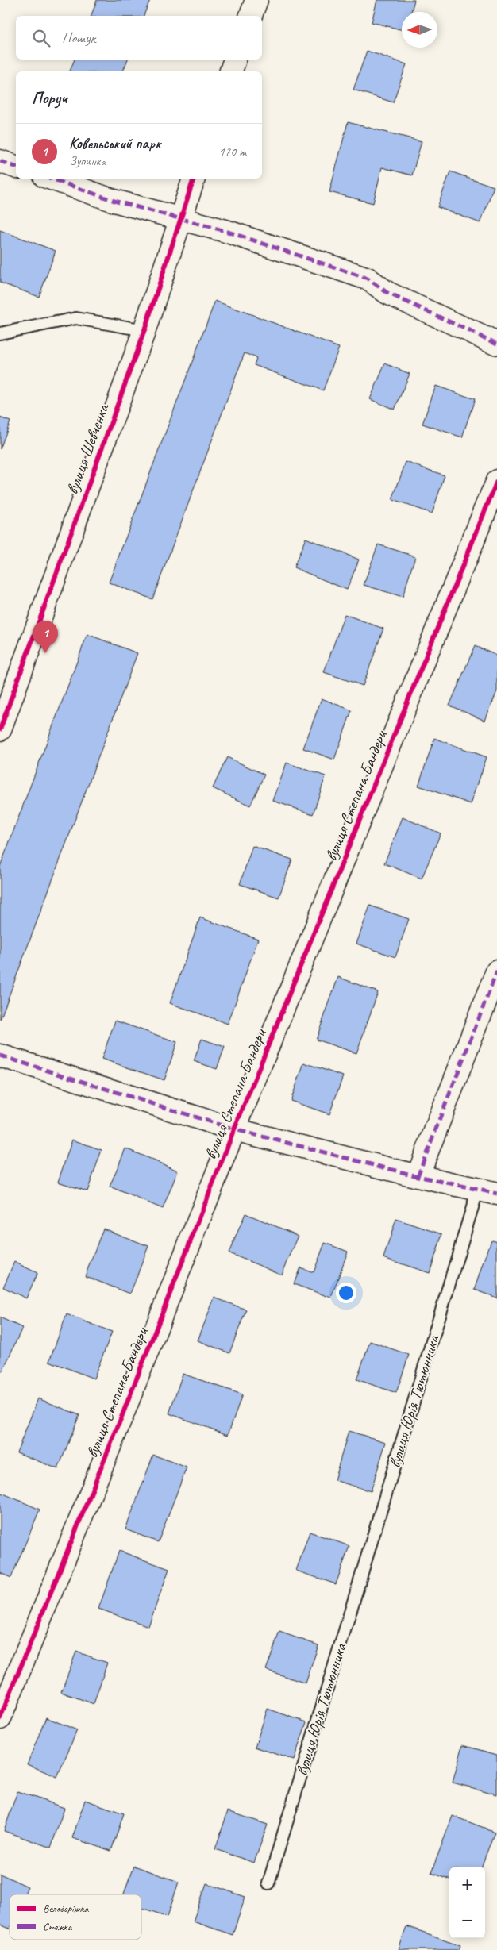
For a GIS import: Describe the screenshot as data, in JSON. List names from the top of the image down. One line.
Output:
{"streets":{"street":["вулиця Шевченка","вулиця Степана Бандери","вулиця Юрія Тютюнника"]},"crossings":[["вулиця Степана Бандери","вулиця Юрія Тютюнника"]],"legend":["Велодоріжка","Стежка"],"north":"left","page":{"search":"Пошук","heading":"Поруч","list":[{"mark":"1","name":"Ковельський парк","note":"Зупинка","value":"170 m"}],"pins":"1","map_buttons":["+","−"]}}
